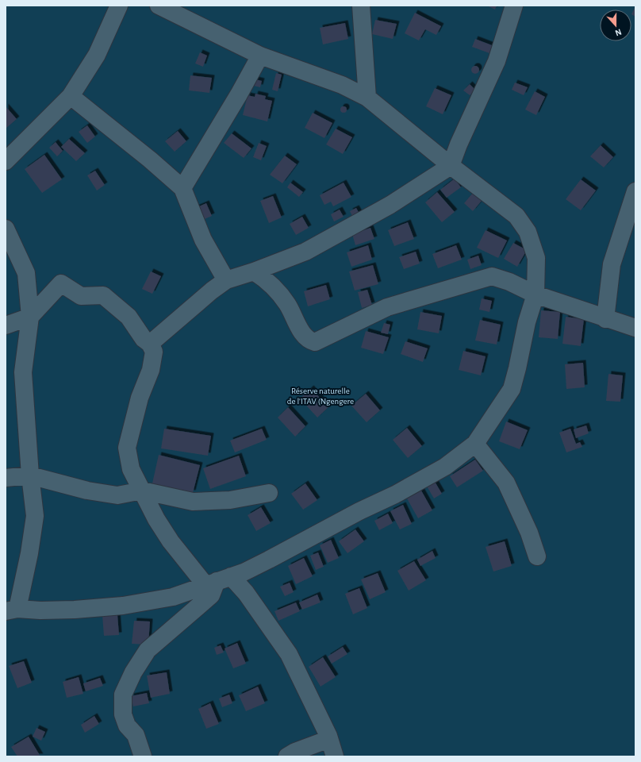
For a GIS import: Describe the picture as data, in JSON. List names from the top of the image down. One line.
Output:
{"parks":["Réserve naturelle de l'ITAV (Ngengere"],"north":"bottom"}
